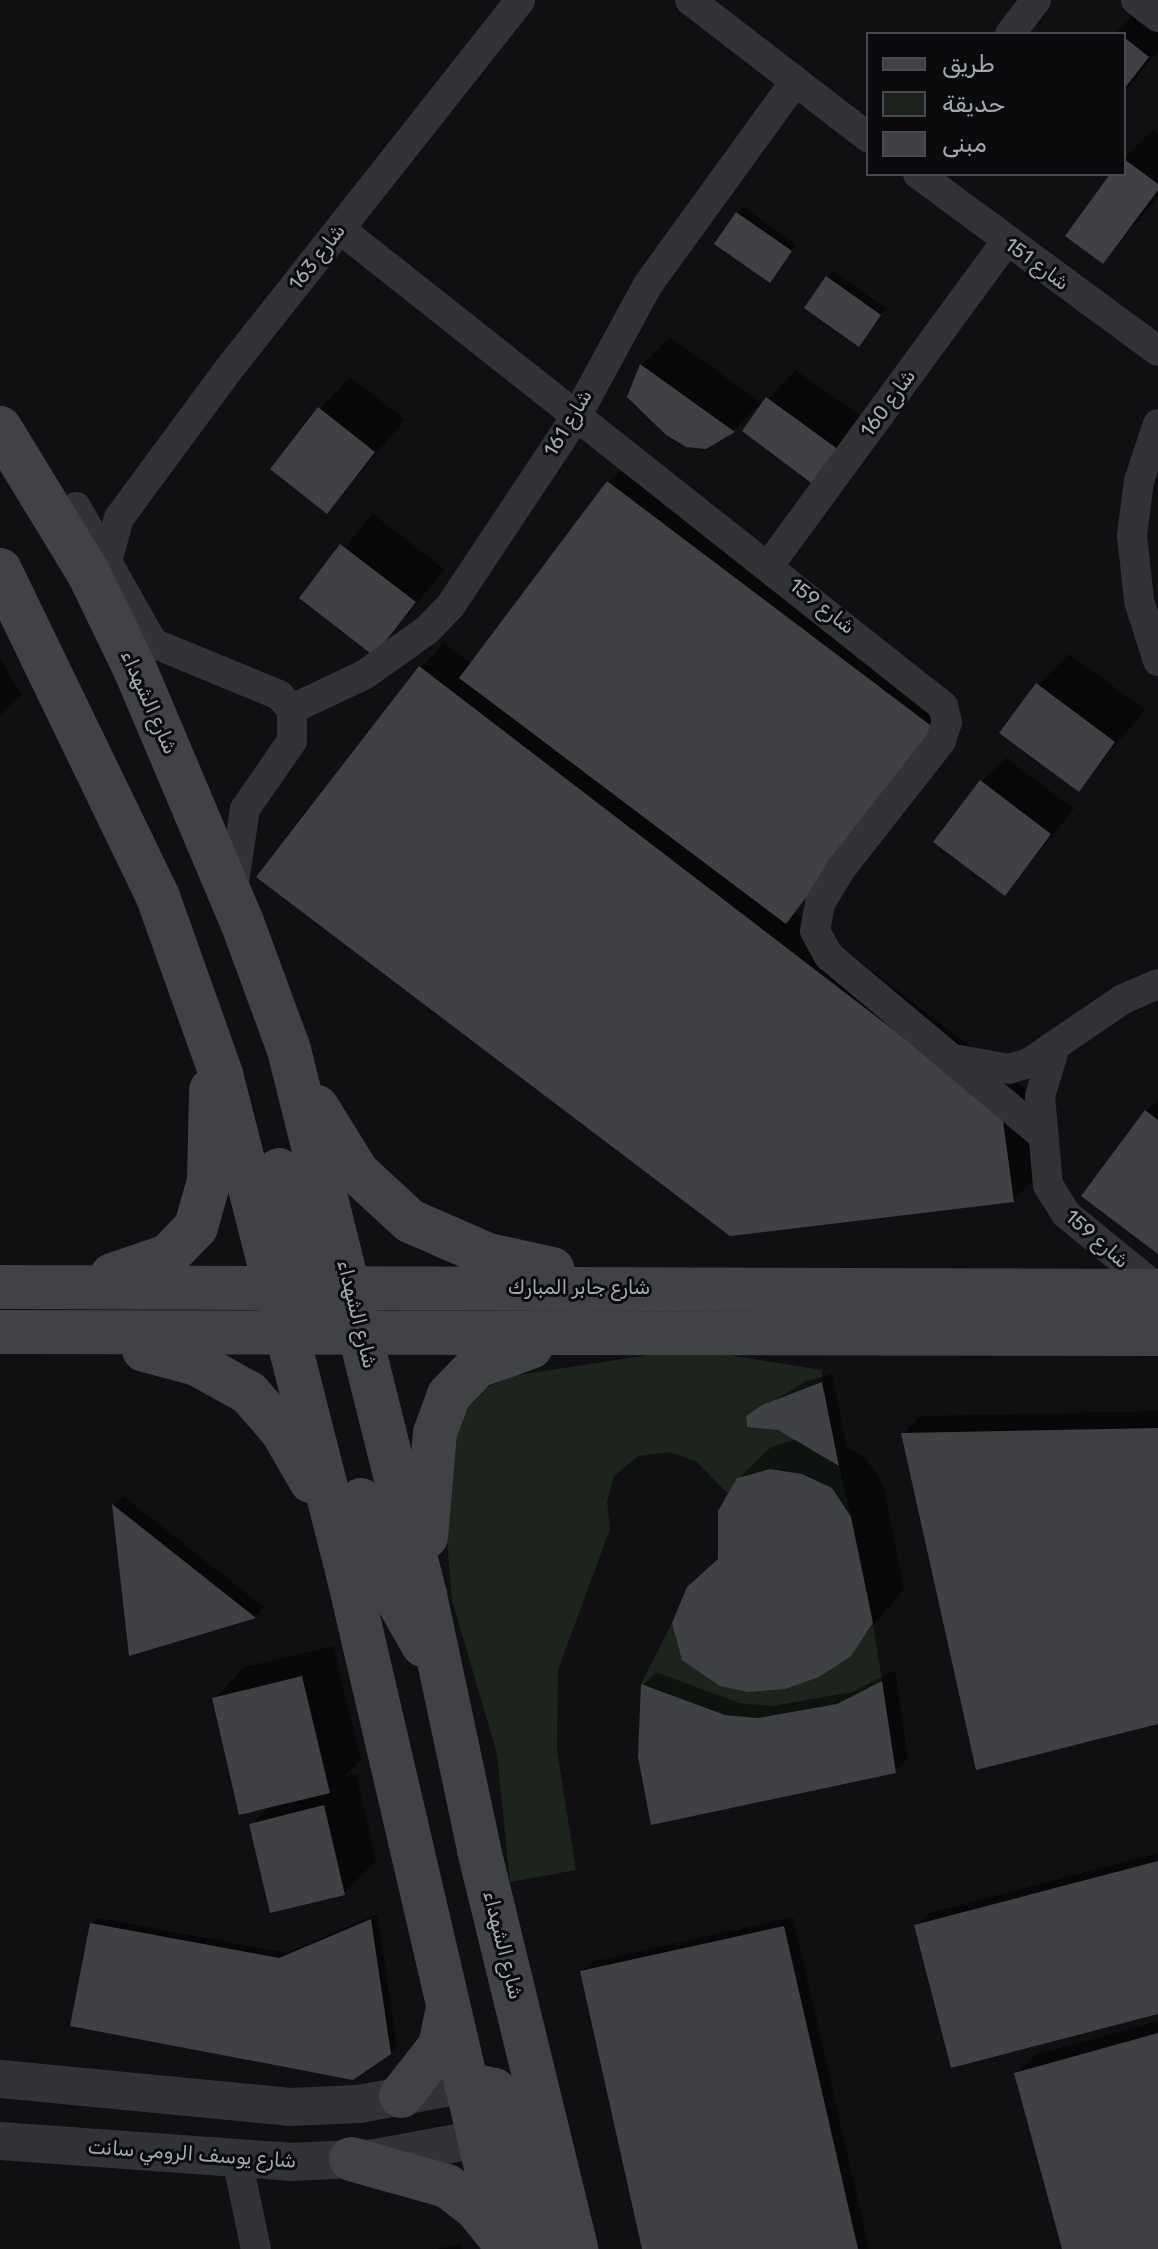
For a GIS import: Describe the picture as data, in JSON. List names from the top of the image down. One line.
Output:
{"streets":{"main road":["شارع الشهداء","شارع جابر المبارك"],"street":["شارع 163","شارع 151","شارع 160","شارع 161","شارع 159","شارع يوسف الرومي سانت"]},"crossings":[["شارع 163","شارع 159"],["شارع 151","شارع 160"],["شارع 160","شارع 159"],["شارع 161","شارع 159"],["شارع 159","شارع جابر المبارك"],["شارع الشهداء","شارع جابر المبارك"]],"legend":["طريق","حديقة","مبنى"]}
